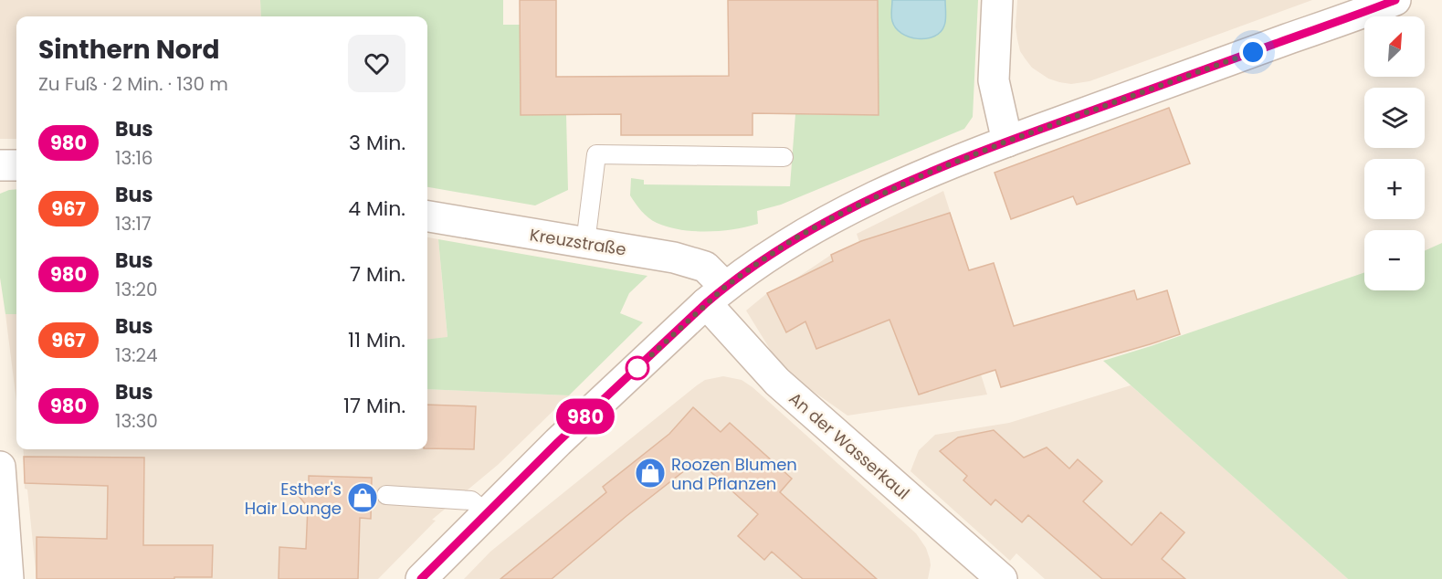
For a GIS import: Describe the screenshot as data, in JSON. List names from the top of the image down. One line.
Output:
{"streets":{"street":["Kreuzstraße","An der Wasserkaul"]},"crossings":[["Kreuzstraße","An der Wasserkaul"]],"places":{"shop":["Roozen Blumen und Pflanzen","Esther's Hair Lounge"]},"lines":["bus line 980"],"north":"top right","page":{"on_map":"980","map_buttons":["+","−"],"heading":["Sinthern Nord","Zu Fuß · 2 Min. · 130 m"],"list":[{"mark":"980","name":"Bus","note":"13:16","value":"3 Min."},{"mark":"967","name":"Bus","note":"13:17","value":"4 Min."},{"mark":"980","name":"Bus","note":"13:20","value":"7 Min."},{"mark":"967","name":"Bus","note":"13:24","value":"11 Min."},{"mark":"980","name":"Bus","note":"13:30","value":"17 Min."}]}}
